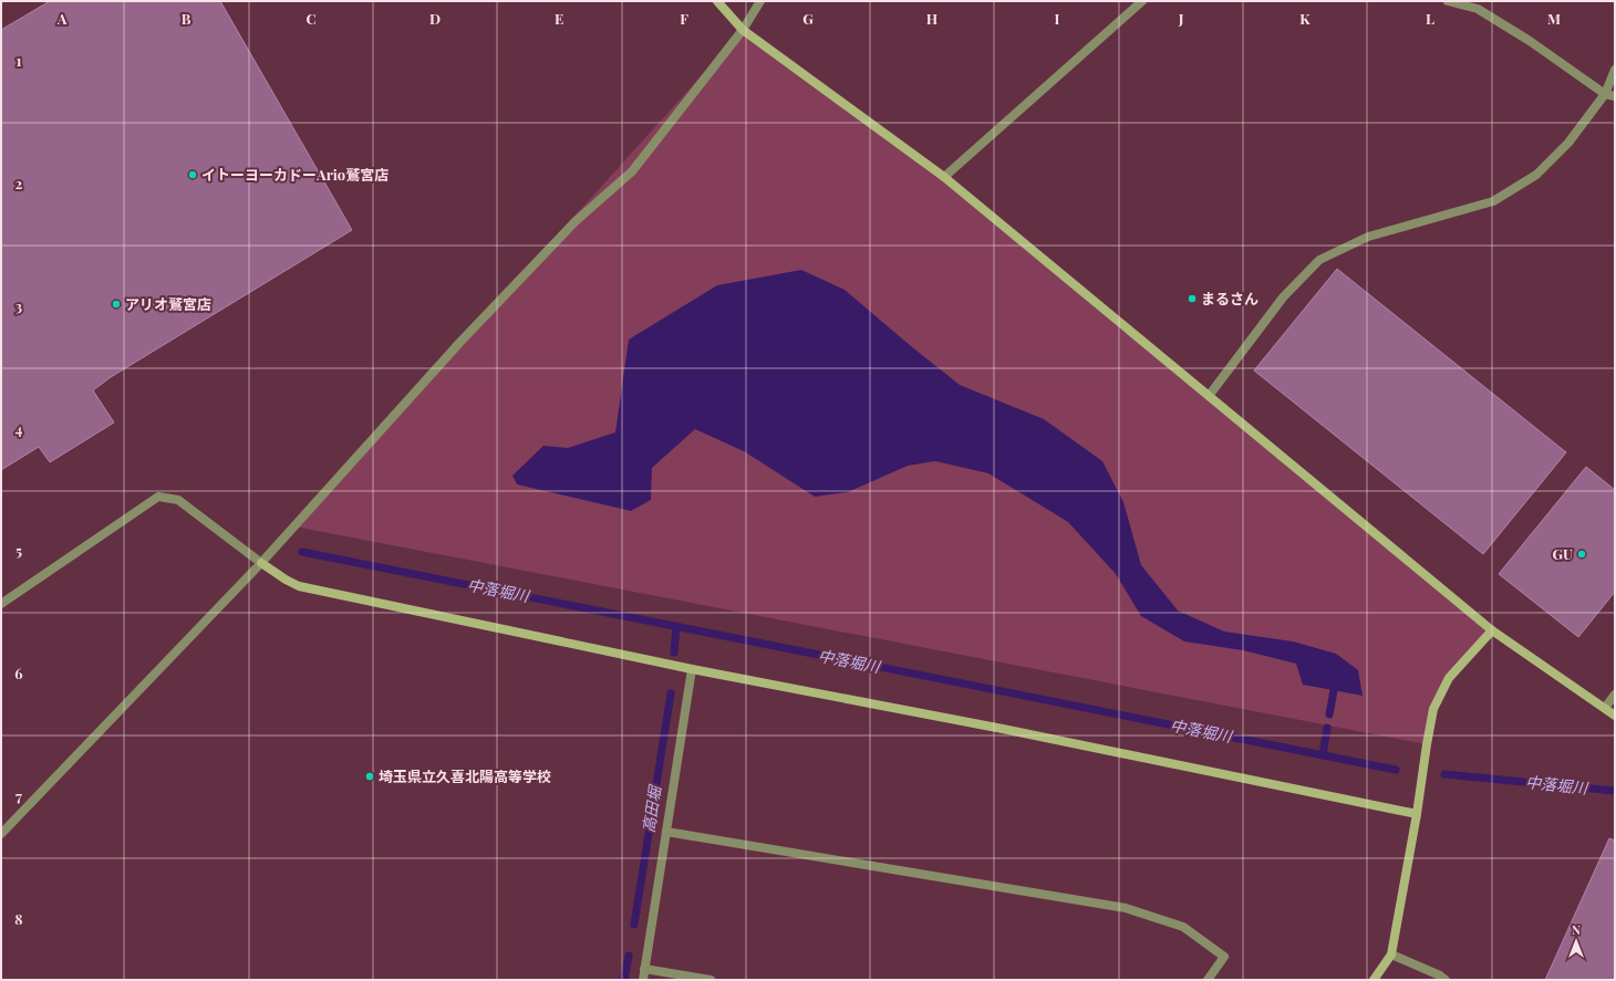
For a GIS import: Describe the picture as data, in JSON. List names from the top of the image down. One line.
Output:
{"water":["中落堀川","高田堀"],"places":["イトーヨーカドーArio鷲宮店","まるさん","アリオ鷲宮店","GU","埼玉県立久喜北陽高等学校"],"north":"top","grid":{"columns":["A","B","C","D","E","F","G","H","I","J","K","L","M"],"rows":["1","2","3","4","5","6","7","8"]}}
